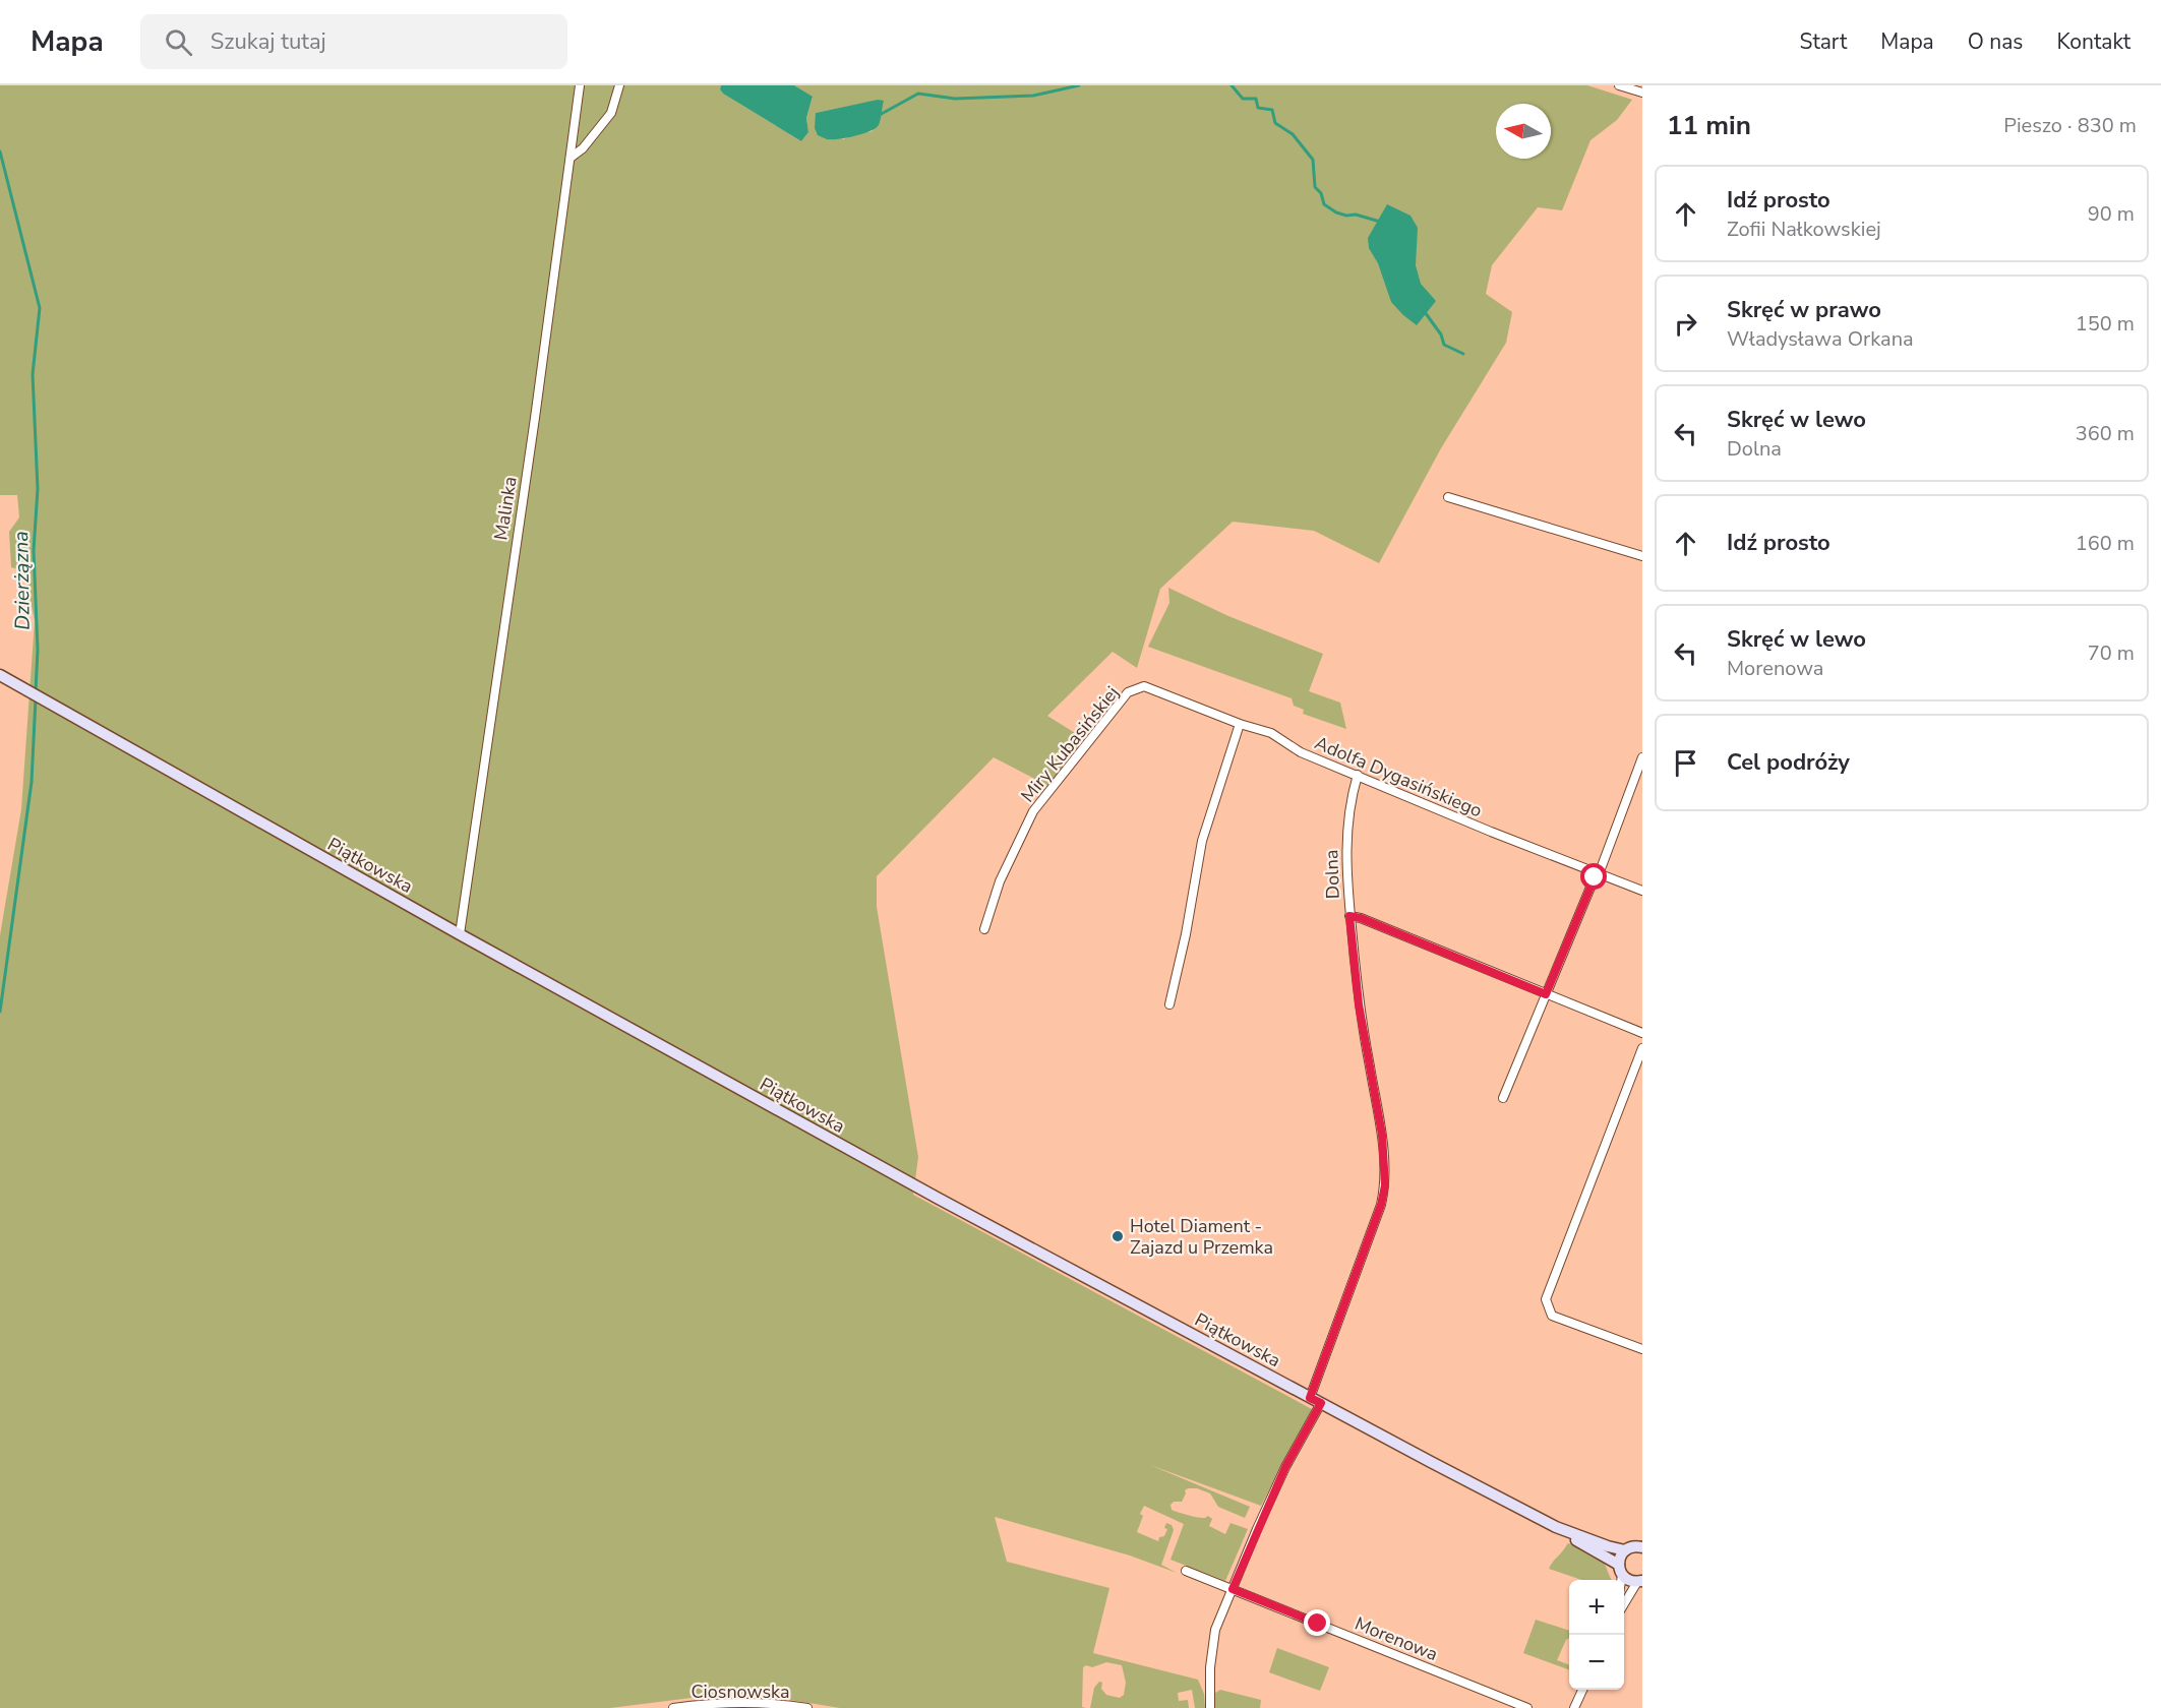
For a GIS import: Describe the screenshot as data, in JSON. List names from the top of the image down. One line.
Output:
{"streets":{"main road":["Piątkowska"],"street":["Malinka","Miry Kubasińskiej","Adolfa Dygasińskiego","Dolna","Morenowa","Ciosnowska"]},"crossings":[["Malinka","Piątkowska"],["Miry Kubasińskiej","Adolfa Dygasińskiego"],["Adolfa Dygasińskiego","Dolna"],["Piątkowska","Dolna"],["Dolna","Morenowa"]],"water":["Dzierżązna"],"places":["Hotel Diament - Zajazd u Przemka"],"north":"left","page":{"header":"Mapa","search":"Szukaj tutaj","nav":["Start","Mapa","O nas","Kontakt"],"heading":["11 min","Pieszo · 830 m"],"list":[["Idź prosto","Zofii Nałkowskiej","90 m"],["Skręć w prawo","Władysława Orkana","150 m"],["Skręć w lewo","Dolna","360 m"],["Idź prosto","160 m"],["Skręć w lewo","Morenowa","70 m"],"Cel podróży"],"map_buttons":["+","−"]}}
